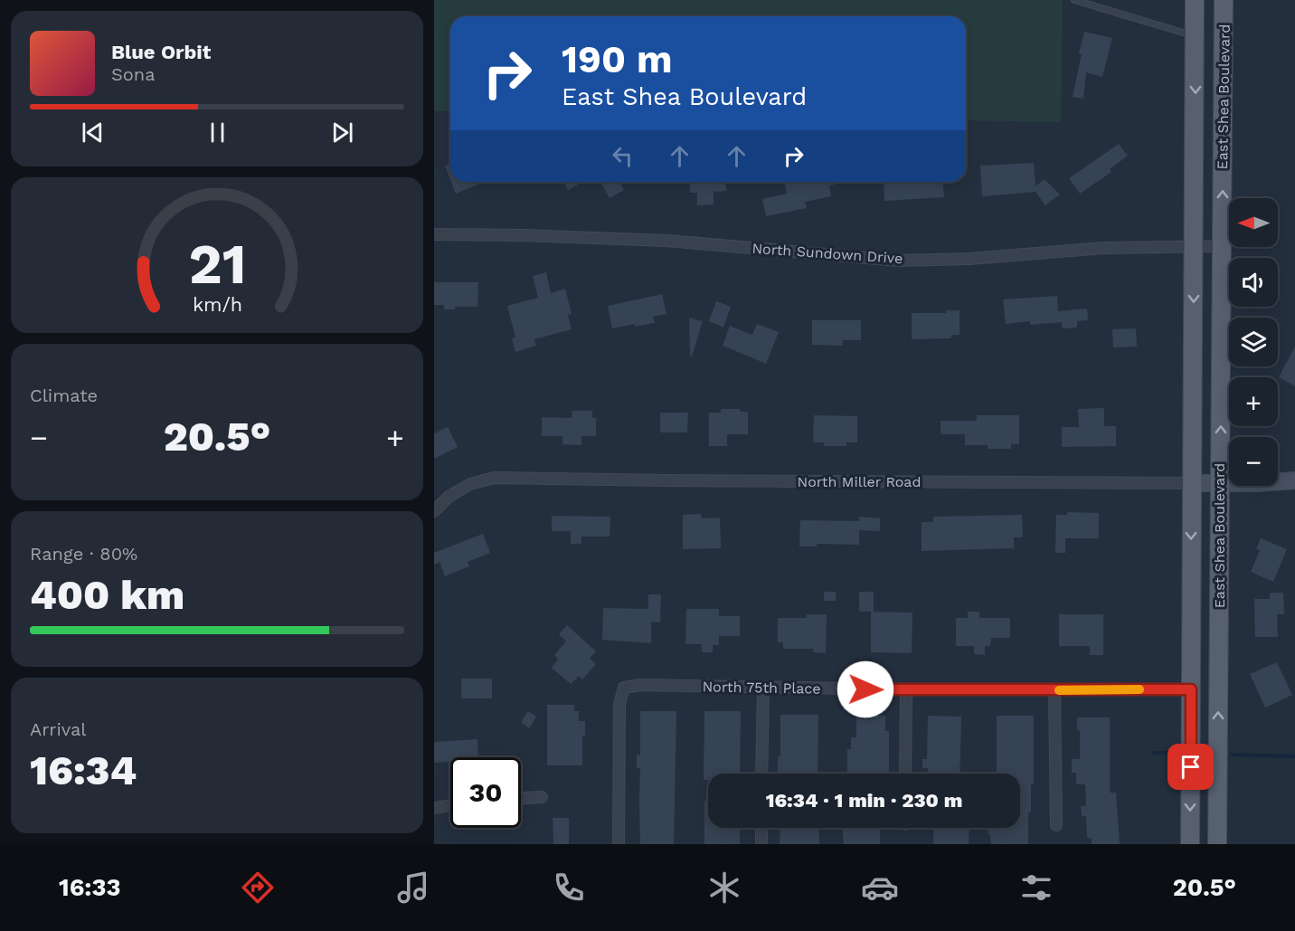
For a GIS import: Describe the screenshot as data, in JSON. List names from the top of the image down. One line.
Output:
{"streets":{"main road":["East Shea Boulevard"],"street":["North Sundown Drive","North Miller Road","North 75th Place"]},"crossings":[["East Shea Boulevard","North Sundown Drive"],["East Shea Boulevard","North Miller Road"],["East Shea Boulevard","North 75th Place"]],"north":"left","page":{"turn":["190 m","East Shea Boulevard"],"song":["Blue Orbit","Sona"],"map_buttons":["+","−"],"tile":["Climate",["Range · 80%","400 km"],["Arrival","16:34"]],"heat":["−","20.5°","+"],"limit":"30","trip":"16:34 · 1 min · 230 m","tabs":["16:33","20.5°"],"gauge":["21","km/h"]}}
